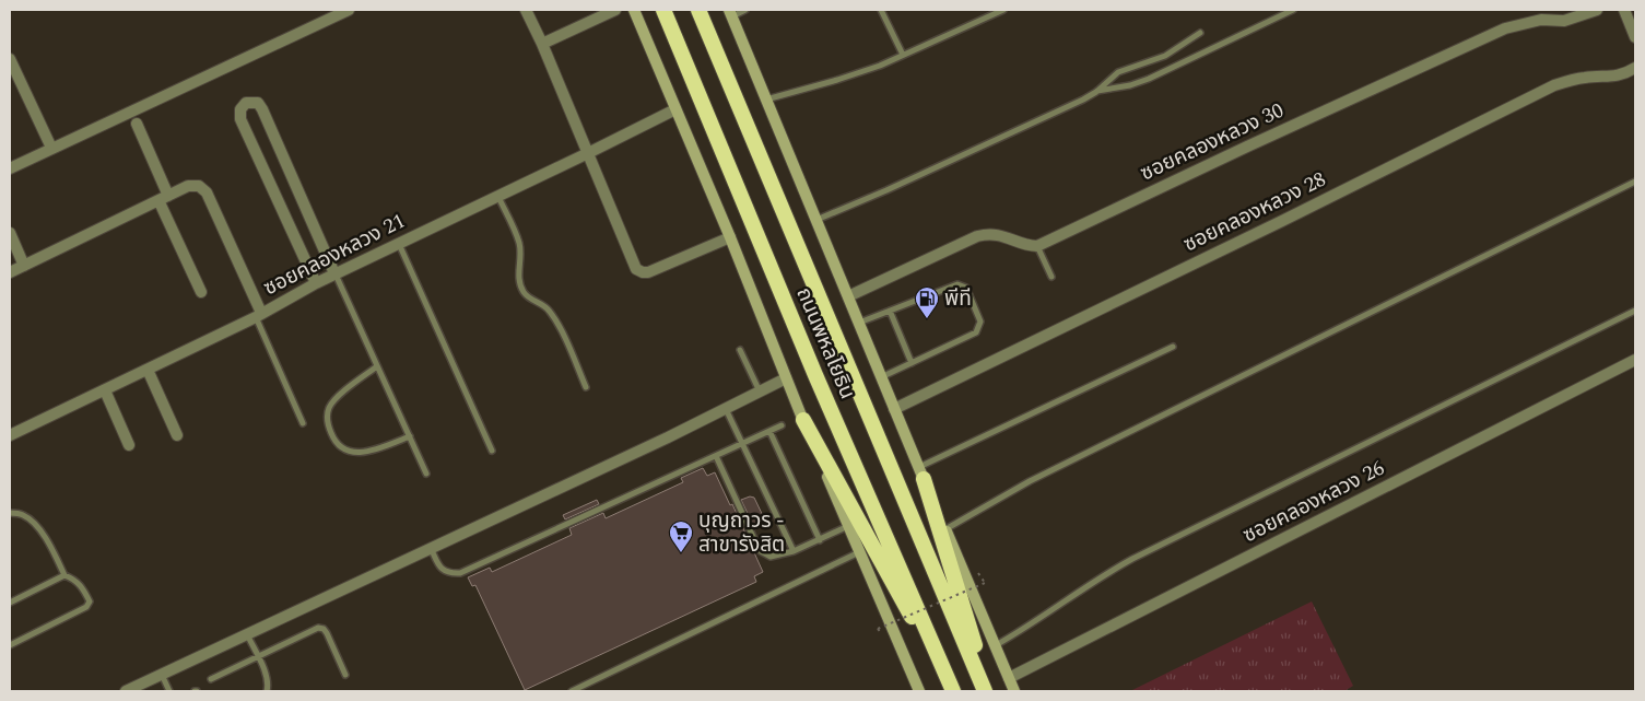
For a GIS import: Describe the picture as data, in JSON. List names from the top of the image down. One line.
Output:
{"streets":{"highway":["ถนนพหลโยธิน"],"street":["ซอยคลองหลวง 30","ซอยคลองหลวง 28","ซอยคลองหลวง 21","ซอยคลองหลวง 26"]},"crossings":[["ซอยคลองหลวง 28","ถนนพหลโยธิน"],["ถนนพหลโยธิน","ซอยคลองหลวง 26"]],"places":{"fuel station":["พีที"],"supermarket":["บุญถาวร - สาขารังสิต"]}}
